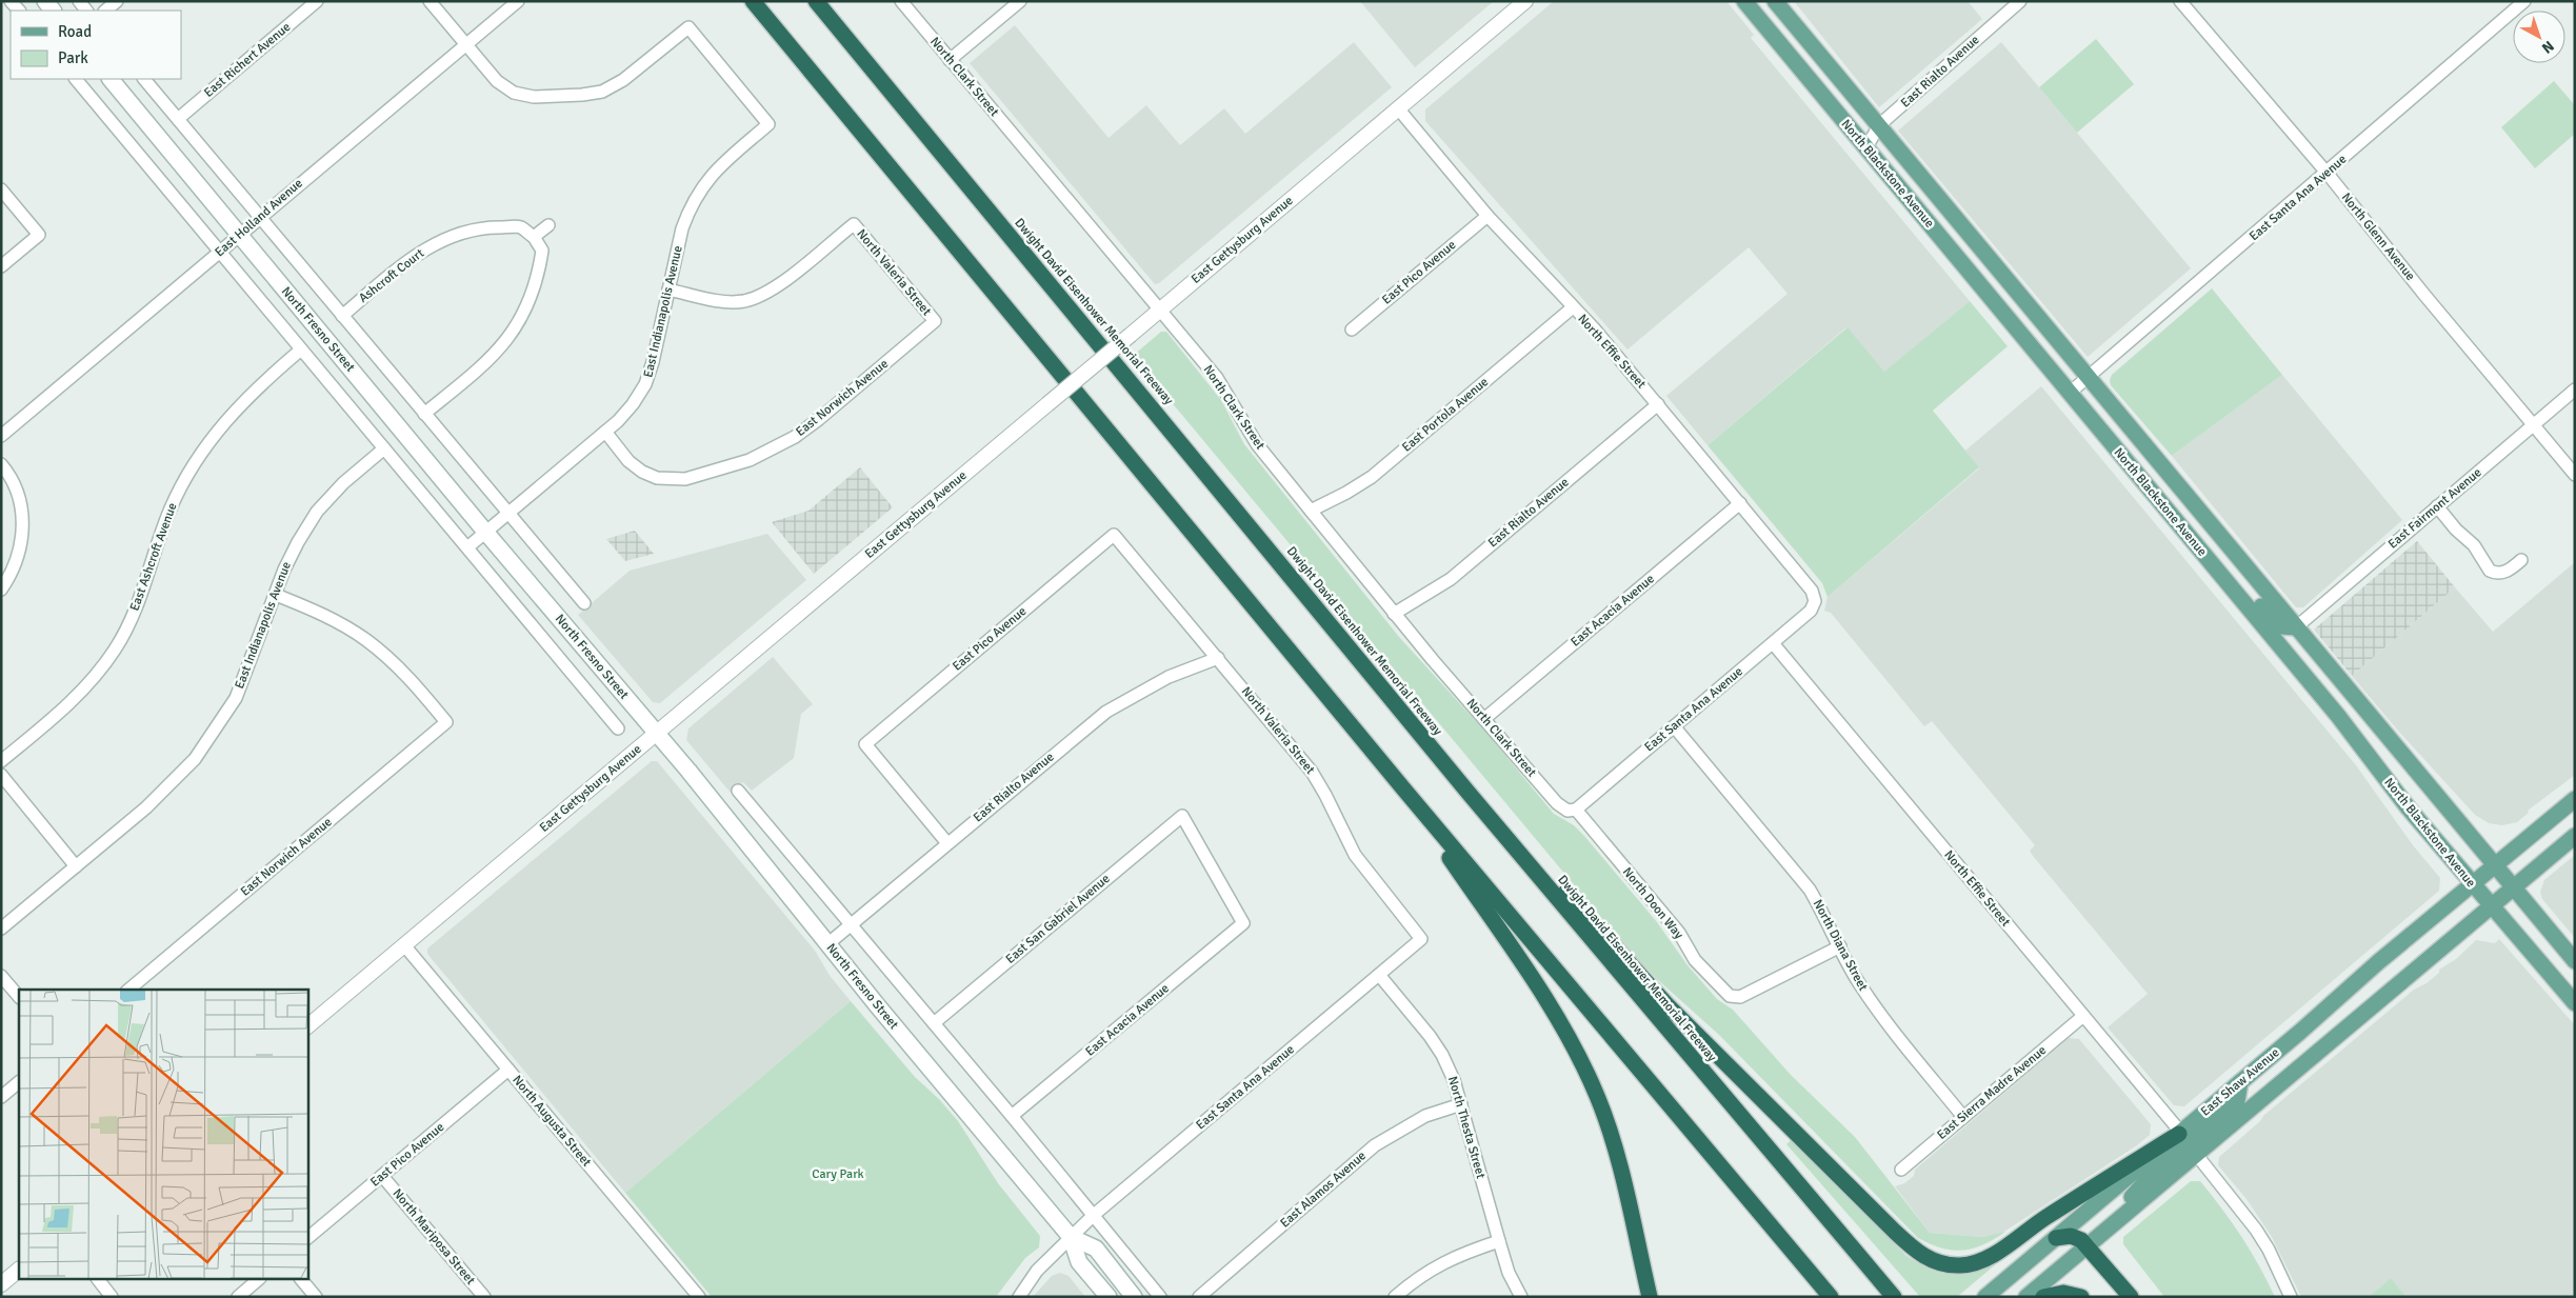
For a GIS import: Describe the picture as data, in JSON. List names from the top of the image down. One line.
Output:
{"streets":{"highway":["Dwight David Eisenhower Memorial Freeway"],"main road":["North Blackstone Avenue","North Fresno Street","East Shaw Avenue"],"street":["East Richert Avenue","East Rialto Avenue","North Clark Street","East Santa Ana Avenue","East Holland Avenue","North Glenn Avenue","East Gettysburg Avenue","North Valeria Street","East Pico Avenue","Ashcroft Court","East Indianapolis Avenue","North Effie Street","East Norwich Avenue","East Portola Avenue","East Fairmont Avenue","East Ashcroft Avenue","East Acacia Avenue","North Doon Way","East San Gabriel Avenue","North Diana Street","East Sierra Madre Avenue","North Augusta Street","North Thesta Street","East Alamos Avenue","North Mariposa Street"]},"crossings":[["East Richert Avenue","North Fresno Street"],["East Rialto Avenue","North Clark Street"],["East Rialto Avenue","North Blackstone Avenue"],["East Rialto Avenue","North Valeria Street"],["East Rialto Avenue","East Pico Avenue"],["East Rialto Avenue","North Fresno Street"],["East Rialto Avenue","North Effie Street"],["North Clark Street","East Santa Ana Avenue"],["North Clark Street","East Gettysburg Avenue"],["North Clark Street","East Portola Avenue"],["North Clark Street","East Acacia Avenue"],["North Clark Street","North Doon Way"],["North Blackstone Avenue","East Santa Ana Avenue"],["North Blackstone Avenue","East Fairmont Avenue"],["North Blackstone Avenue","East Shaw Avenue"],["East Santa Ana Avenue","North Glenn Avenue"],["East Santa Ana Avenue","North Valeria Street"],["East Santa Ana Avenue","North Fresno Street"],["East Santa Ana Avenue","North Effie Street"],["East Santa Ana Avenue","North Doon Way"],["East Santa Ana Avenue","North Diana Street"],["East Santa Ana Avenue","North Thesta Street"],["East Holland Avenue","East Indianapolis Avenue"],["East Holland Avenue","North Fresno Street"],["North Glenn Avenue","East Fairmont Avenue"],["East Gettysburg Avenue","North Fresno Street"],["East Gettysburg Avenue","North Effie Street"],["East Gettysburg Avenue","North Augusta Street"],["North Valeria Street","East Pico Avenue"],["North Valeria Street","East Indianapolis Avenue"],["North Valeria Street","East Norwich Avenue"],["East Pico Avenue","North Effie Street"],["East Pico Avenue","North Augusta Street"],["East Pico Avenue","North Mariposa Street"],["Ashcroft Court","North Fresno Street"],["East Indianapolis Avenue","North Fresno Street"],["East Indianapolis Avenue","East Norwich Avenue"],["North Fresno Street","East Ashcroft Avenue"],["North Effie Street","East Portola Avenue"],["North Effie Street","East Acacia Avenue"],["North Effie Street","East Shaw Avenue"],["North Effie Street","East Sierra Madre Avenue"],["East Acacia Avenue","East San Gabriel Avenue"],["North Doon Way","North Diana Street"],["North Diana Street","East Sierra Madre Avenue"],["North Thesta Street","East Alamos Avenue"]],"parks":["Cary Park"],"legend":["Road","Park"],"north":"bottom right"}
